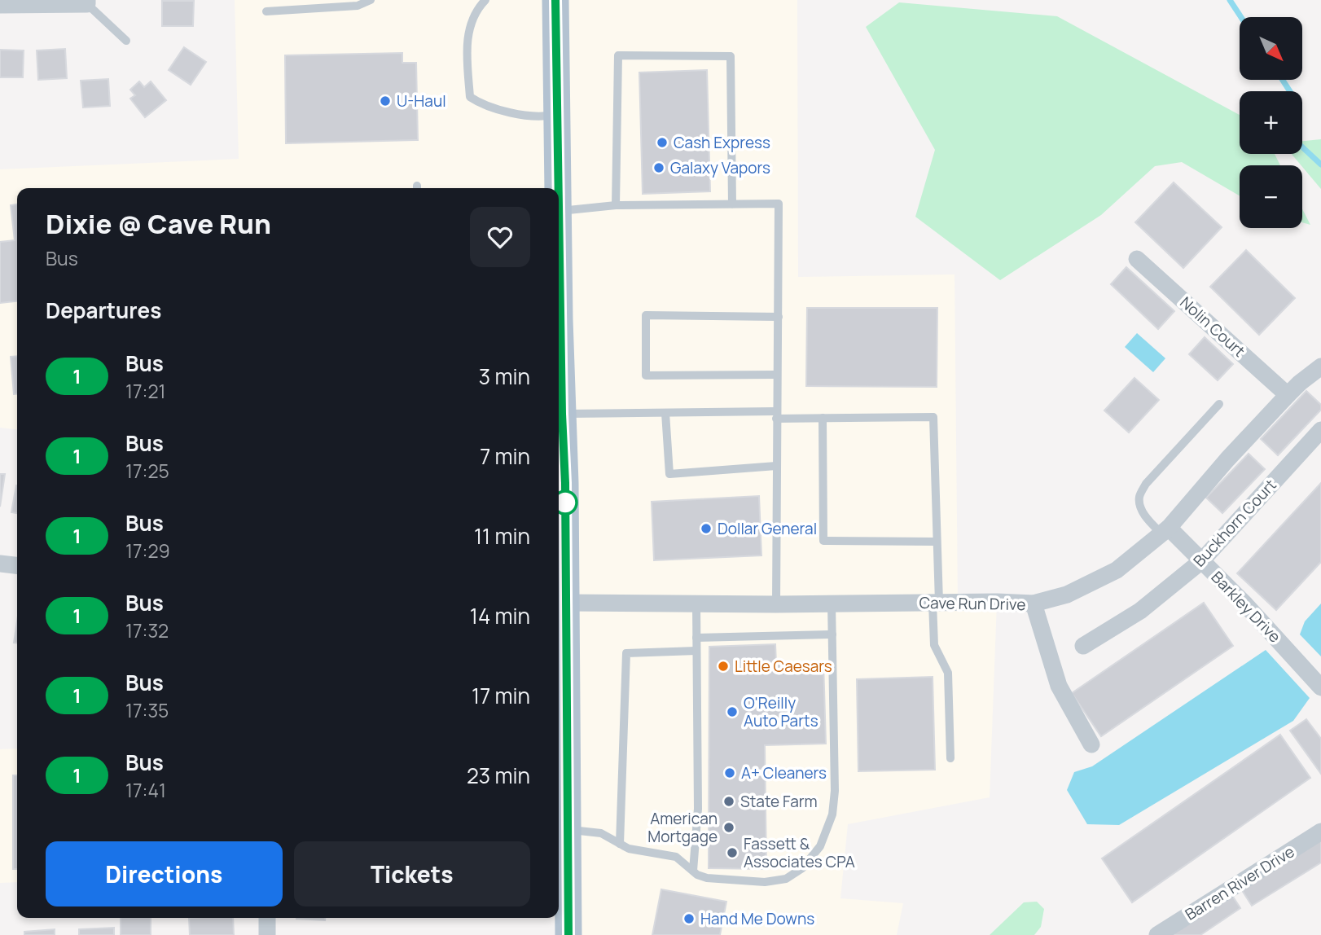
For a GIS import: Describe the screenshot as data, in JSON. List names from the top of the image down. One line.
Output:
{"streets":{"street":["Nolin Court","Buckhorn Court","Cave Run Drive","Barkley Drive","Barren River Drive"]},"crossings":[["Nolin Court","Cave Run Drive"],["Buckhorn Court","Barkley Drive"],["Cave Run Drive","Barkley Drive"]],"places":["U-Haul","Cash Express","Galaxy Vapors","Dollar General","Little Caesars","O'Reilly Auto Parts","A+ Cleaners","State Farm","American Mortgage","Fassett & Associates CPA","Hand Me Downs"],"lines":["bus line 1"],"north":"bottom right","page":{"map_buttons":["+","−"],"heading":[["Dixie @ Cave Run","Bus"],"Departures"],"list":[{"mark":"1","name":"Bus","note":"17:21","value":"3 min"},{"mark":"1","name":"Bus","note":"17:25","value":"7 min"},{"mark":"1","name":"Bus","note":"17:29","value":"11 min"},{"mark":"1","name":"Bus","note":"17:32","value":"14 min"},{"mark":"1","name":"Bus","note":"17:35","value":"17 min"},{"mark":"1","name":"Bus","note":"17:41","value":"23 min"}],"buttons":["Directions","Tickets"]}}
